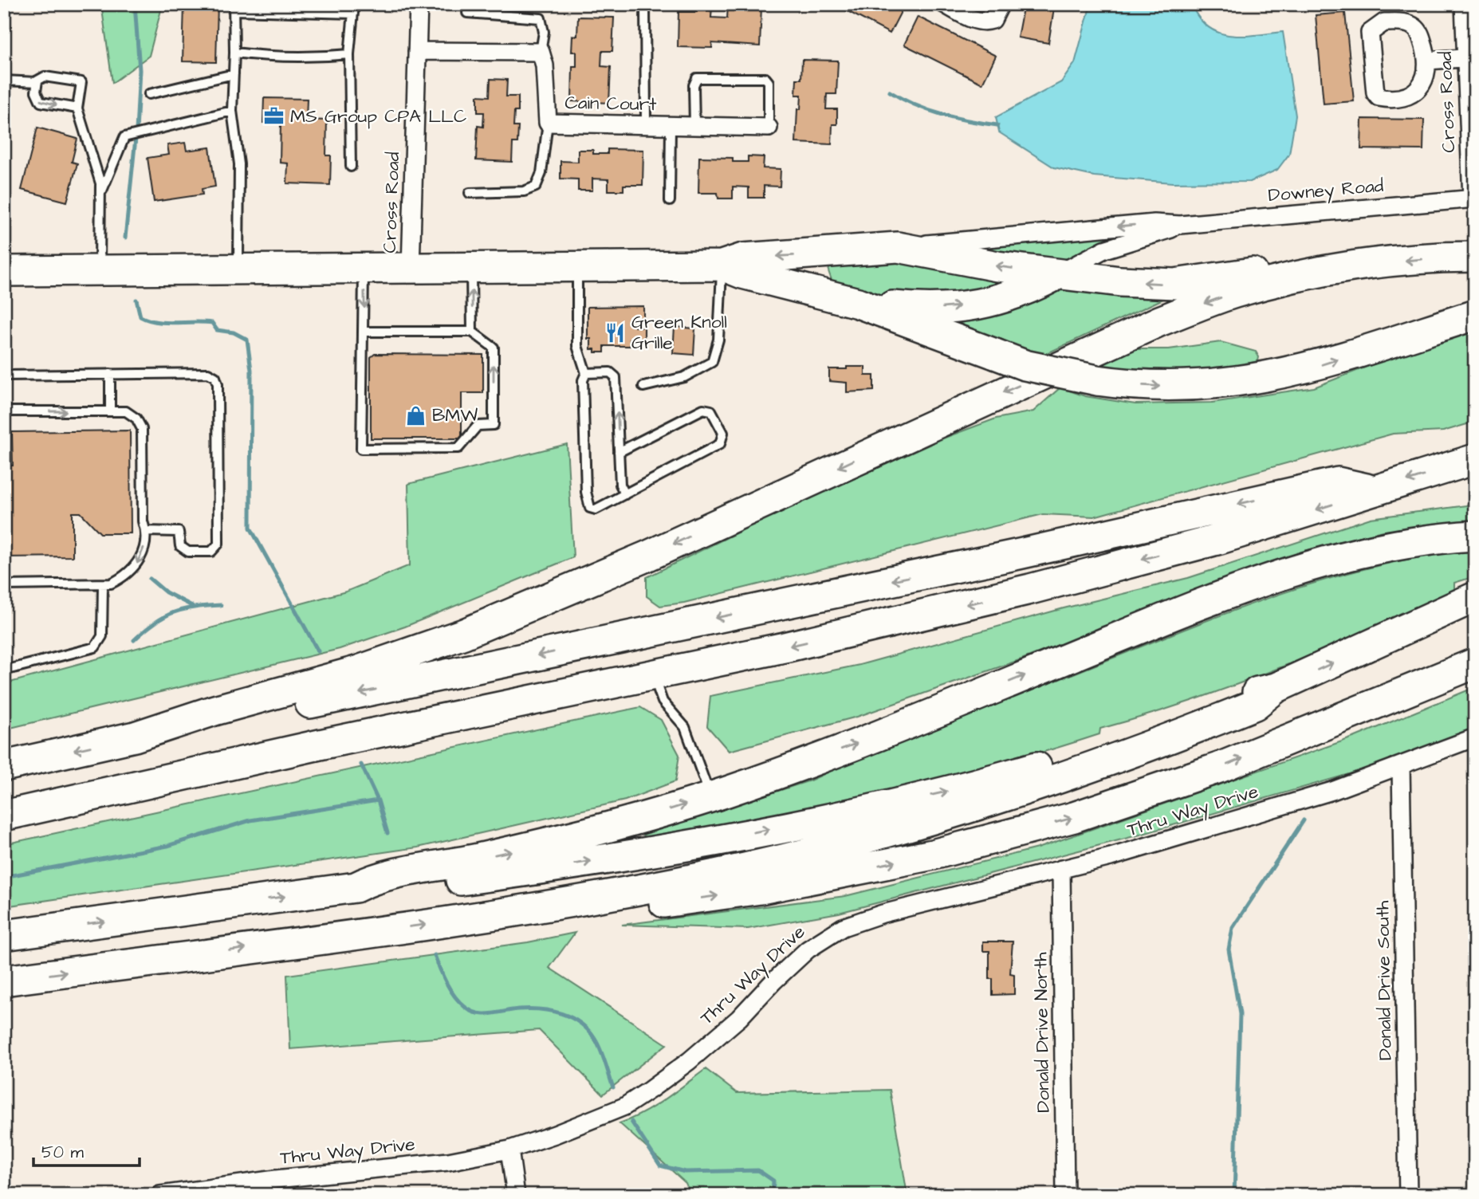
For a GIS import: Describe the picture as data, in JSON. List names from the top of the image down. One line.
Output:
{"streets":{"street":["Cross Road","Cain Court","Downey Road","Thru Way Drive","Donald Drive South","Donald Drive North"]},"crossings":[["Cross Road","Downey Road"],["Thru Way Drive","Donald Drive South"],["Thru Way Drive","Donald Drive North"]],"places":{"office":["MS Group CPA LLC"],"restaurant":["Green Knoll Grille"],"shop":["BMW"]},"scale_bar":"50 m"}
